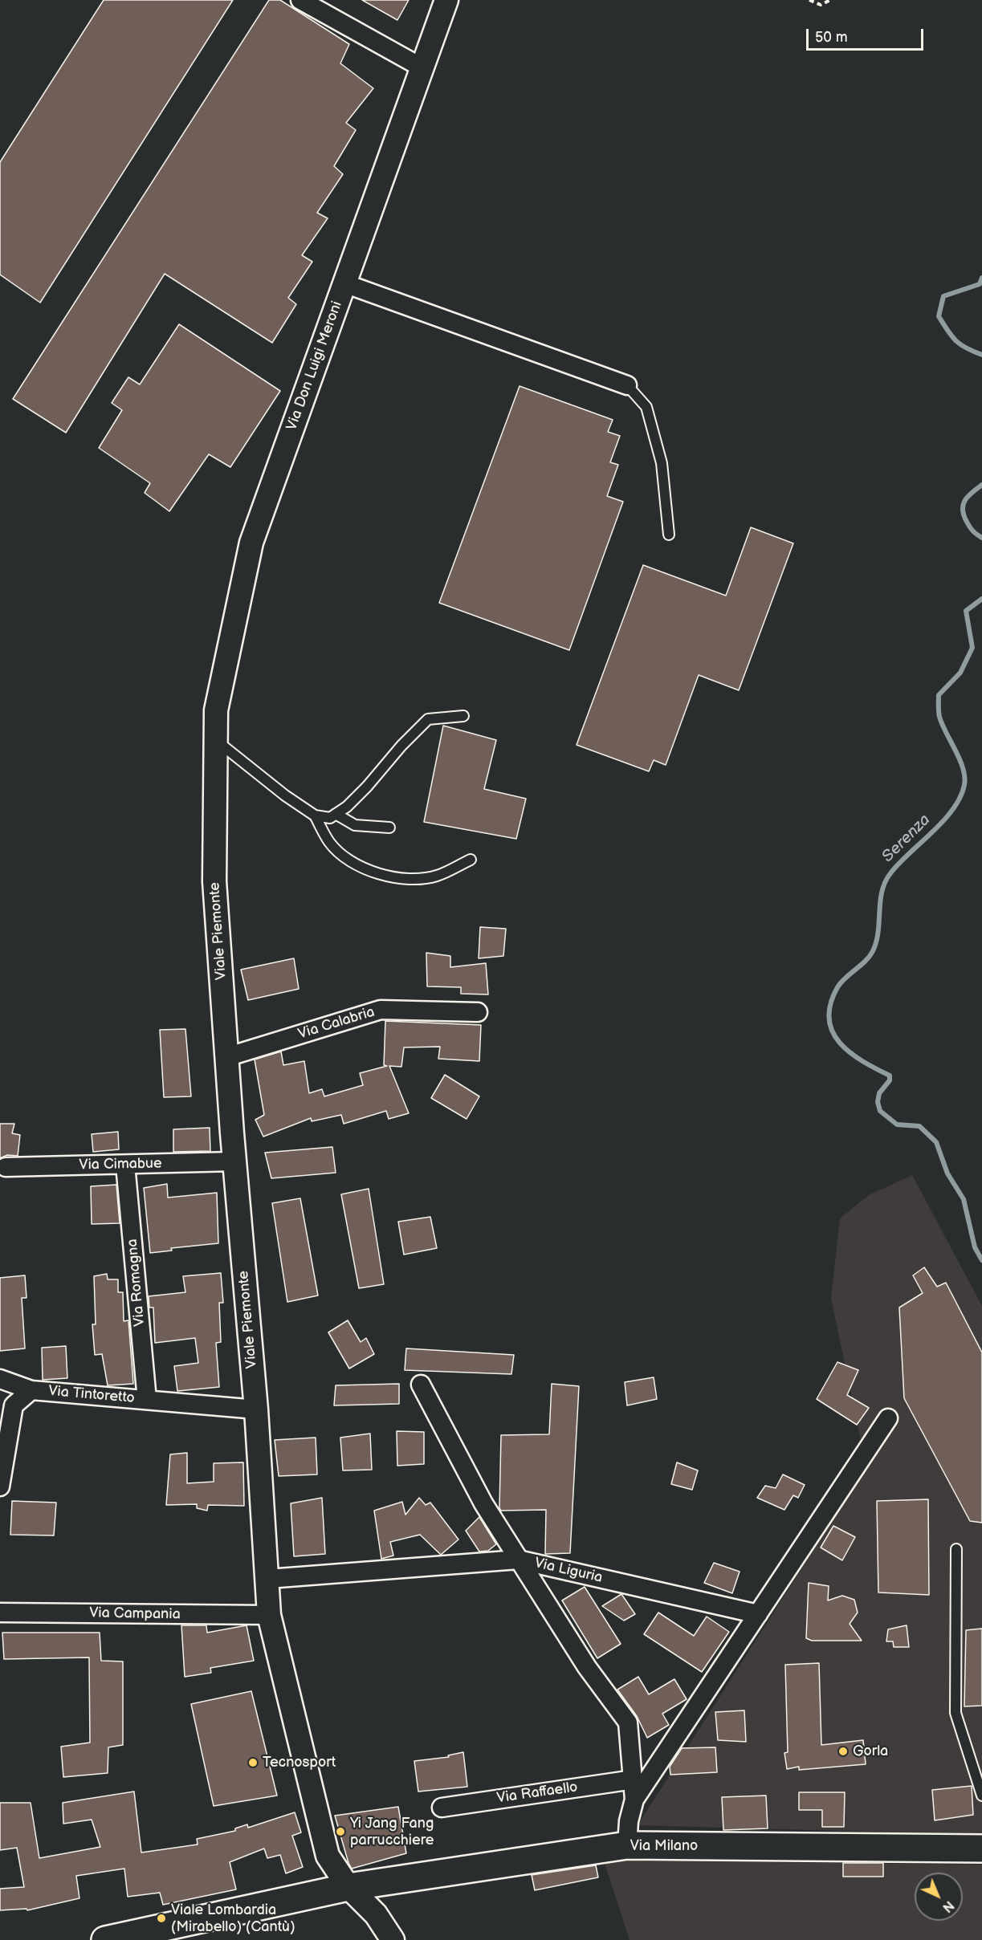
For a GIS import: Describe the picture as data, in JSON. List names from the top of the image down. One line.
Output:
{"streets":{"main road":["Via Milano"],"street":["Via Don Luigi Meroni","Viale Piemonte","Via Calabria","Via Cimabue","Via Romagna","Via Tintoretto","Via Liguria","Via Campania","Via Raffaello"]},"crossings":[["Via Don Luigi Meroni","Viale Piemonte"],["Viale Piemonte","Via Calabria"],["Viale Piemonte","Via Cimabue"],["Viale Piemonte","Via Tintoretto"],["Viale Piemonte","Via Campania"],["Viale Piemonte","Via Milano"],["Via Cimabue","Via Romagna"],["Via Romagna","Via Tintoretto"]],"water":["Serenza"],"places":["Gorla","Tecnosport","Yi Jang Fang parrucchiere","Viale Lombardia (Mirabello) (Cantù)"],"scale_bar":"50 m","north":"bottom right"}
